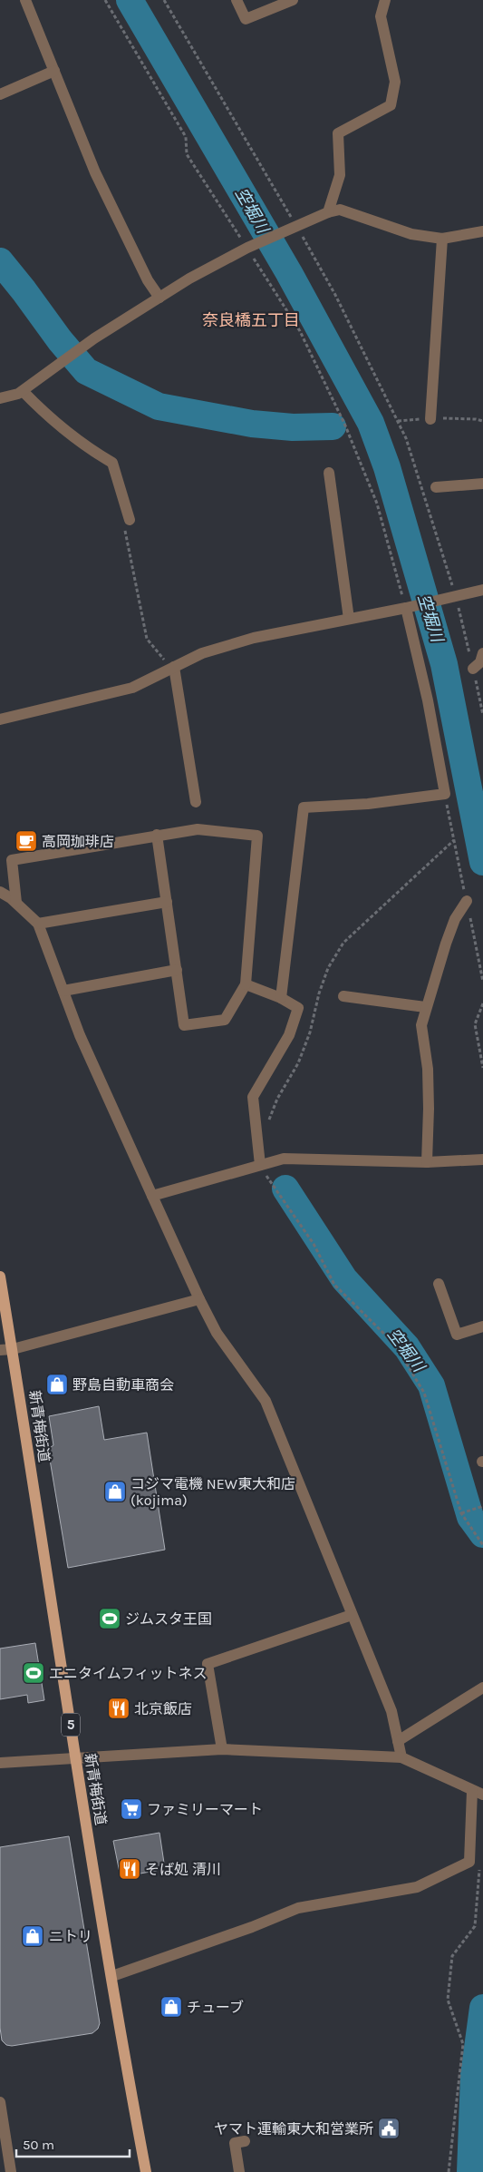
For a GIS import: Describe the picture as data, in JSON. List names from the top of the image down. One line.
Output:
{"streets":{"main road":["新青梅街道","5"]},"districts":["奈良橋五丁目"],"water":["空堀川"],"places":{"cafe":["高岡珈琲店"],"shop":["野島自動車商会","コジマ電機 NEW東大和店 (kojima)","ニトリ","チューブ"],"sports":["ジムスタ王国","エニタイムフィットネス"],"restaurant":["北京飯店","そば処 清川"],"supermarket":["ファミリーマート"],"public building":["ヤマト運輸東大和営業所"]},"scale_bar":"50 m"}
